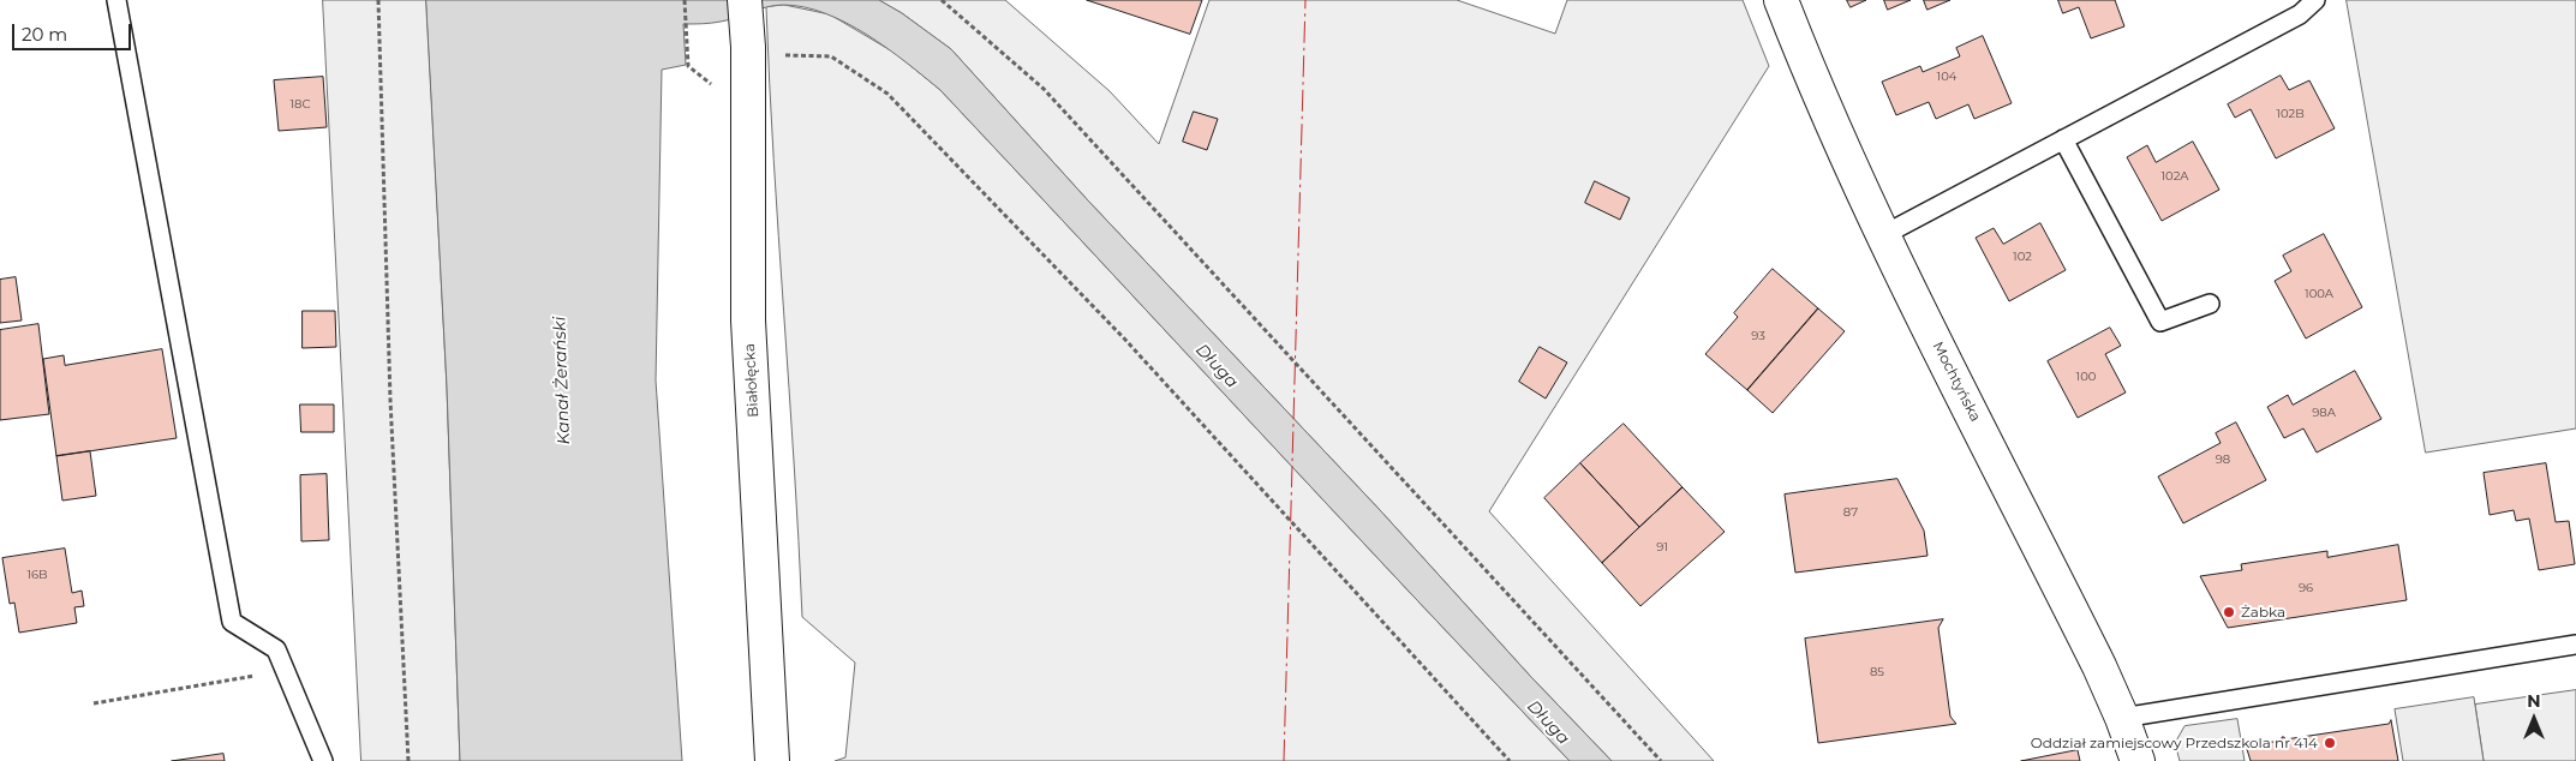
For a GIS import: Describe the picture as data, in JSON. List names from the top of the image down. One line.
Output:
{"streets":{"street":["Białołęcka","Mochtyńska"]},"water":["Długa","Kanał Żerański"],"places":["Żabka","Oddział zamiejscowy Przedszkola nr 414"],"house_numbers":["104","18C","102B","102A","102","100A","93","100","98A","98","87","91","16B","96","85"],"scale_bar":"20 m","north":"top"}
